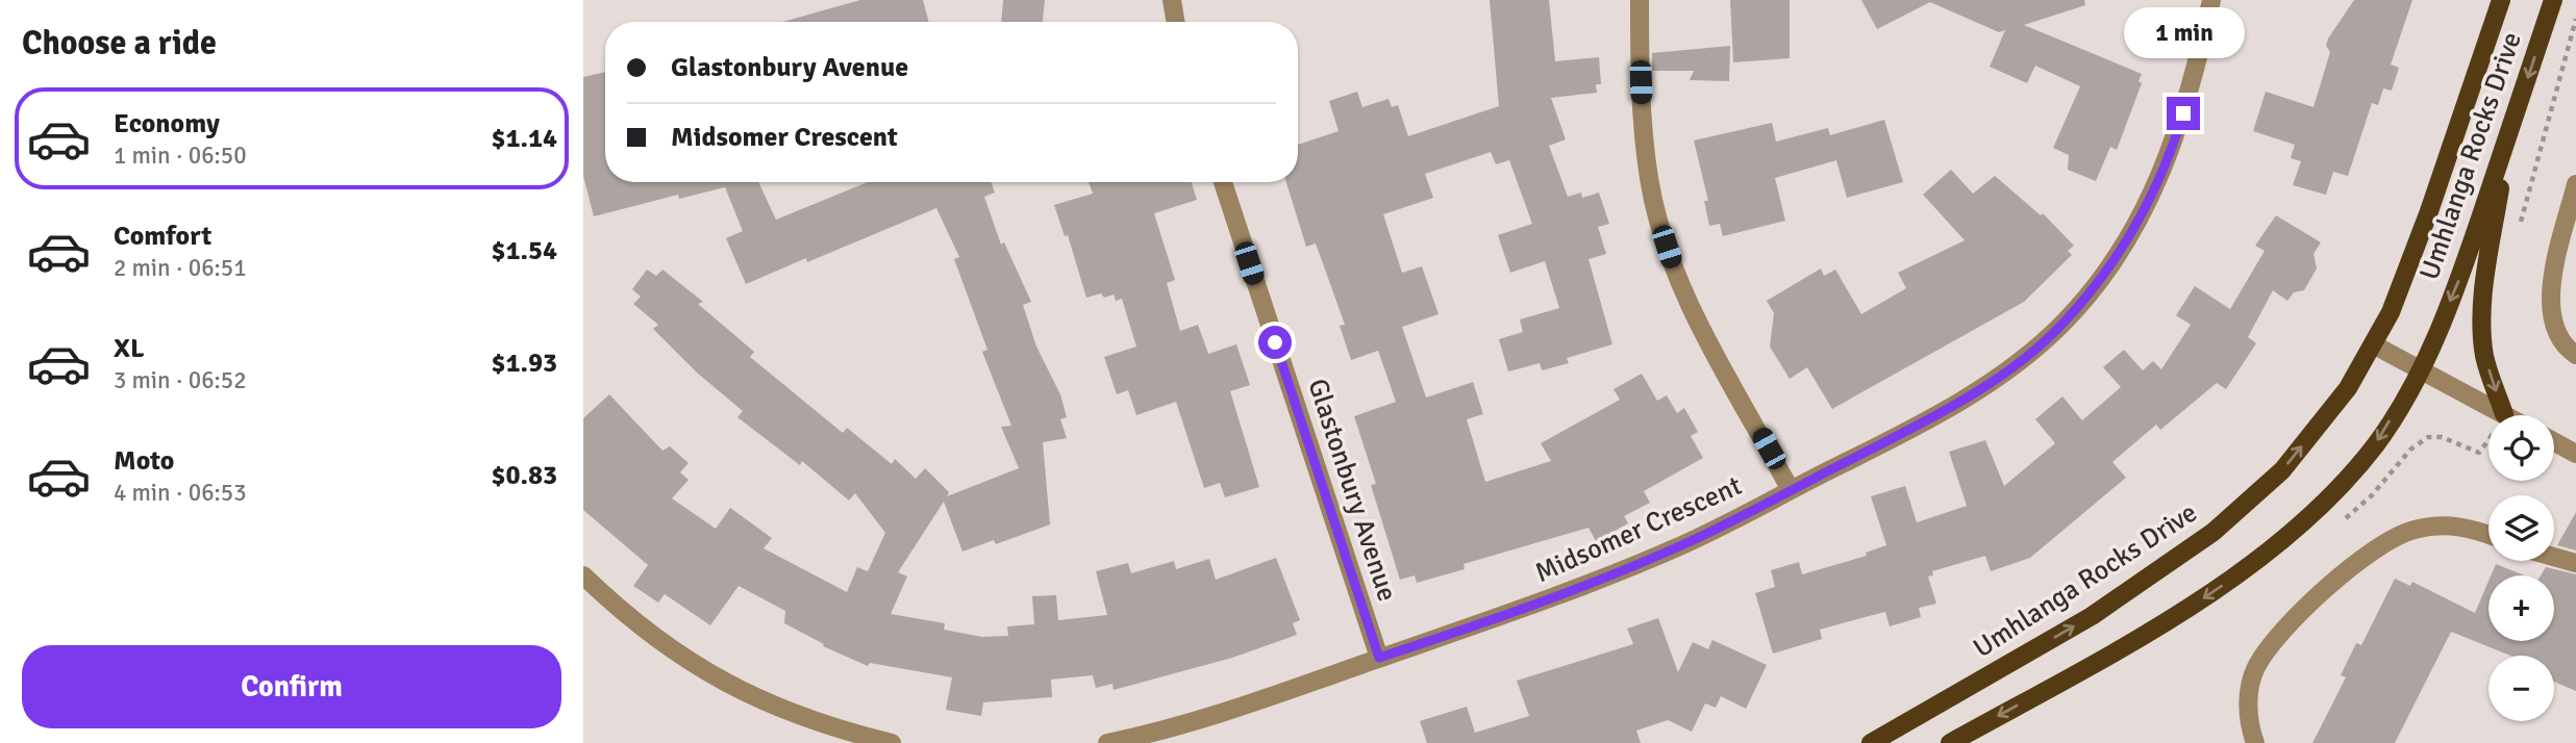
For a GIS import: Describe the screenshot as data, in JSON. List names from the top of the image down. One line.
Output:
{"streets":{"main road":["Umhlanga Rocks Drive"],"street":["Glastonbury Avenue","Midsomer Crescent"]},"crossings":[["Glastonbury Avenue","Midsomer Crescent"]],"page":{"heading":"Choose a ride","bubble":"1 min","banner":["Glastonbury Avenue","Midsomer Crescent"],"list":[{"name":"Economy","note":"1 min · 06:50","value":"$1.14"},{"name":"Comfort","note":"2 min · 06:51","value":"$1.54"},{"name":"XL","note":"3 min · 06:52","value":"$1.93"},{"name":"Moto","note":"4 min · 06:53","value":"$0.83"}],"map_buttons":["+","−"],"buttons":"Confirm"}}
